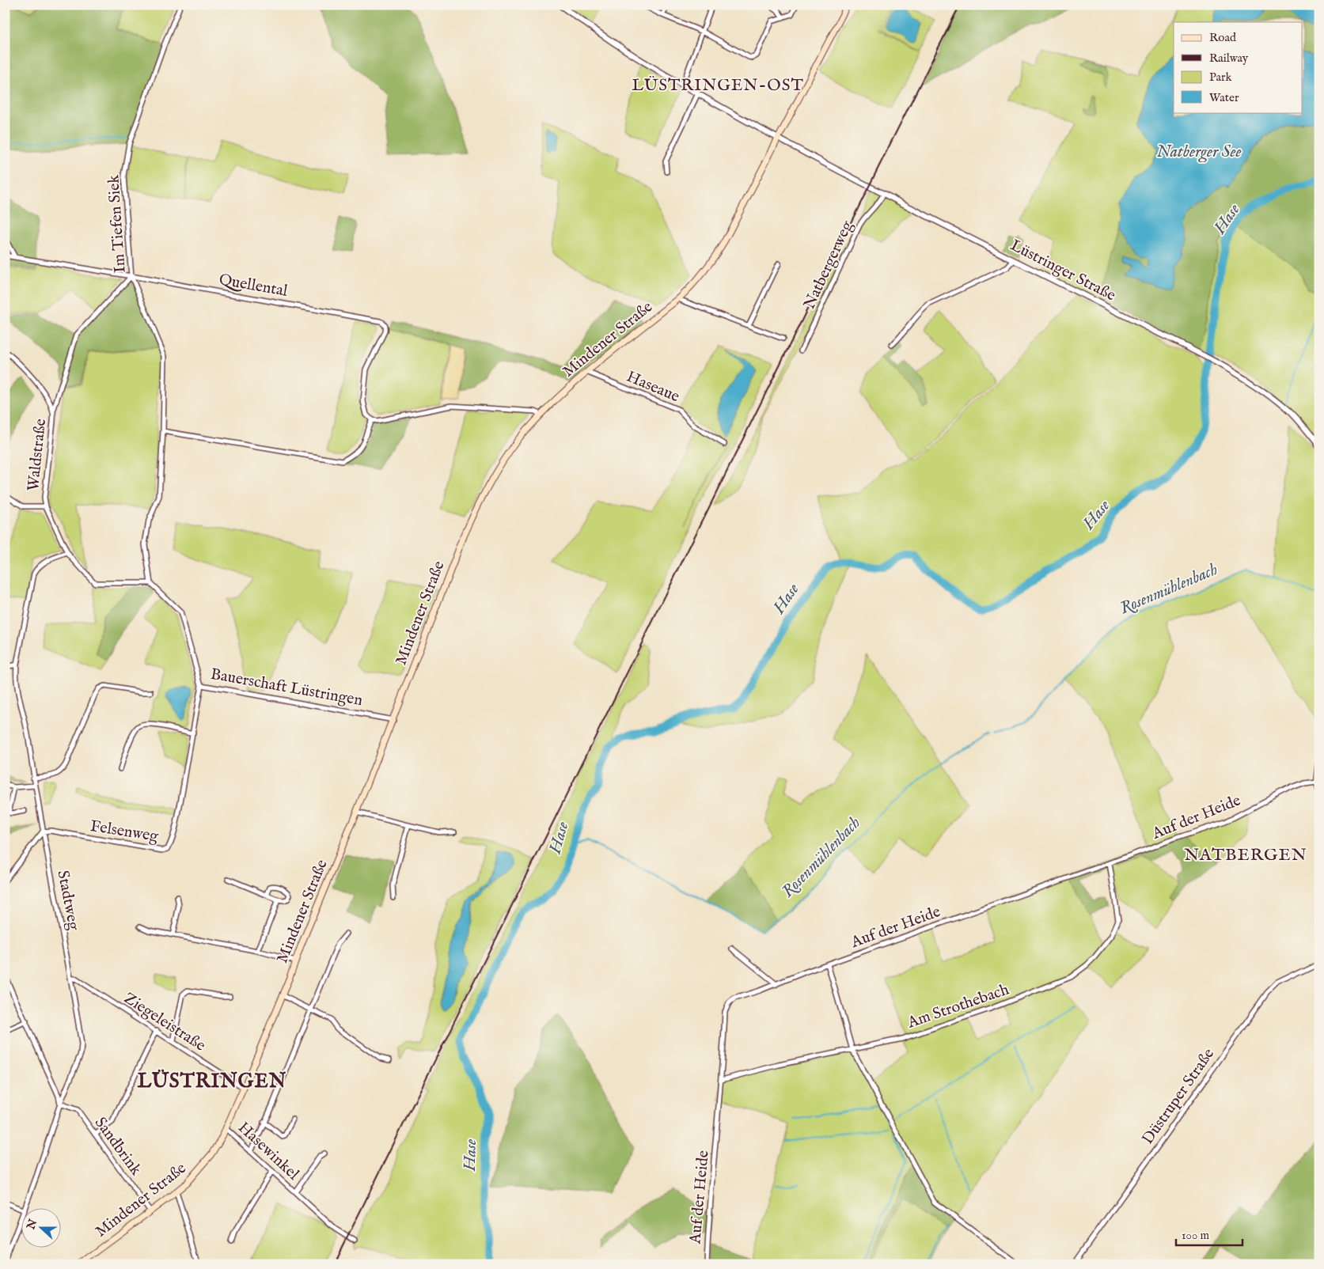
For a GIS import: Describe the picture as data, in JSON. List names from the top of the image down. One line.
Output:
{"streets":{"main road":["Mindener Straße"],"street":["Im Tiefen Siek","Natbergerweg","Lüstringer Straße","Quellental","Haseaue","Waldstraße","Bauerschaft Lüstringen","Auf der Heide","Felsenweg","Stadtweg","Am Strothebach","Ziegeleistraße","Düstruper Straße","Sandbrink","Hasewinkel"]},"crossings":[["Im Tiefen Siek","Quellental"],["Im Tiefen Siek","Bauerschaft Lüstringen"],["Natbergerweg","Lüstringer Straße"],["Lüstringer Straße","Mindener Straße"],["Mindener Straße","Haseaue"],["Mindener Straße","Bauerschaft Lüstringen"],["Mindener Straße","Ziegeleistraße"],["Mindener Straße","Sandbrink"],["Mindener Straße","Hasewinkel"],["Bauerschaft Lüstringen","Felsenweg"],["Auf der Heide","Am Strothebach"],["Felsenweg","Stadtweg"],["Stadtweg","Ziegeleistraße"],["Stadtweg","Sandbrink"]],"districts":["LÜSTRINGEN-OST","NATBERGEN","LÜSTRINGEN"],"water":["Natberger See","Hase","Rosenmühlenbach"],"legend":["Road","Railway","Park","Water"],"scale_bar":"100 m","north":"left"}
